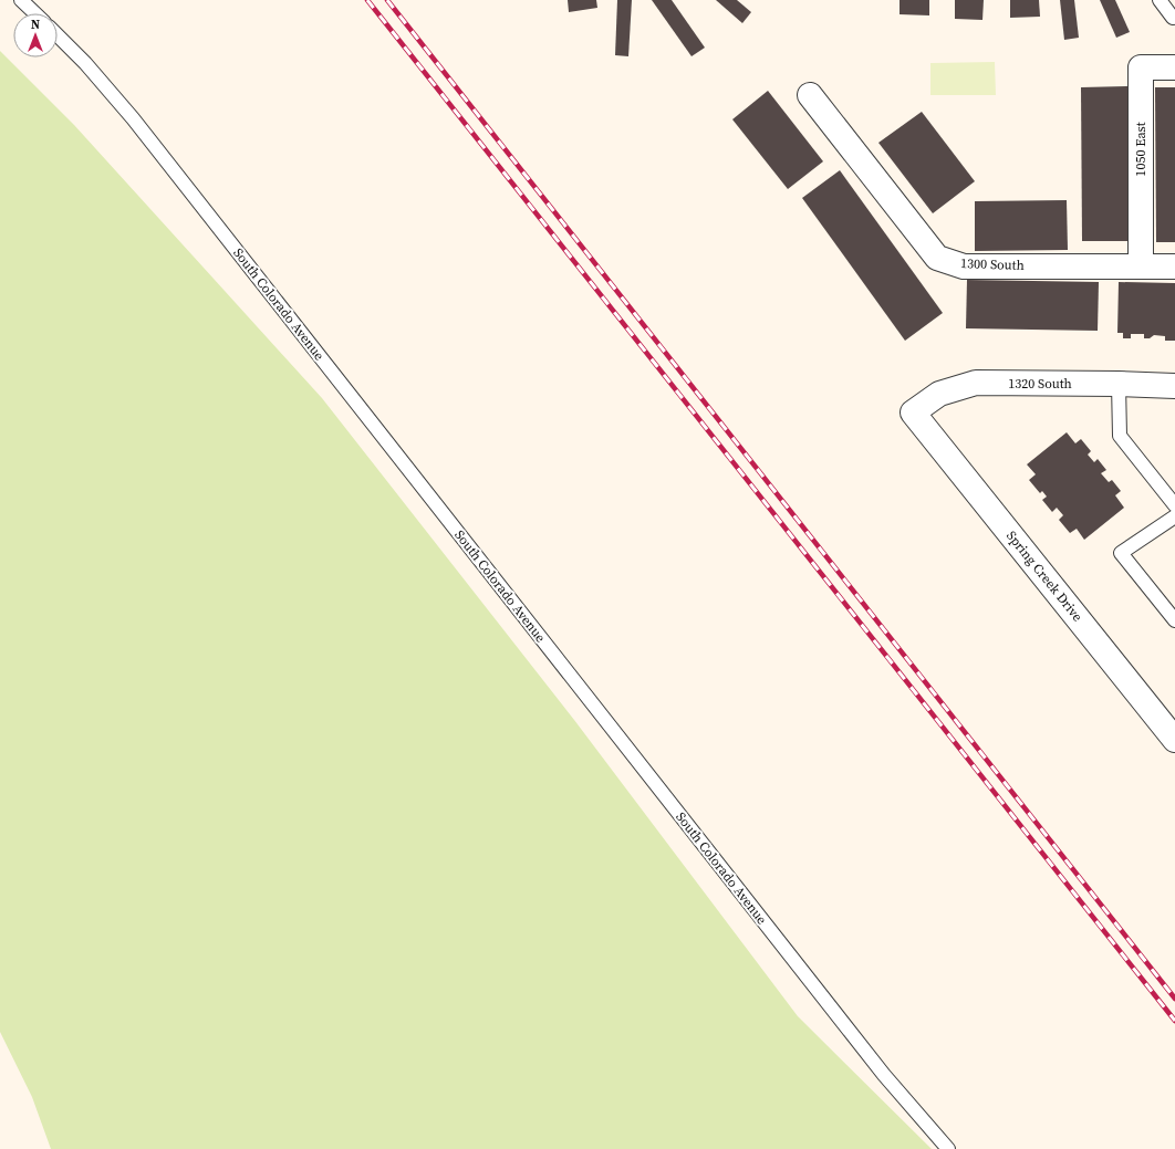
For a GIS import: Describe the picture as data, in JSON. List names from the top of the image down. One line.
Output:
{"streets":{"street":["1050 East","1300 South","1320 South","Spring Creek Drive"],"lane":["South Colorado Avenue"]},"crossings":[["1050 East","1300 South"],["1320 South","Spring Creek Drive"]],"north":"top"}
